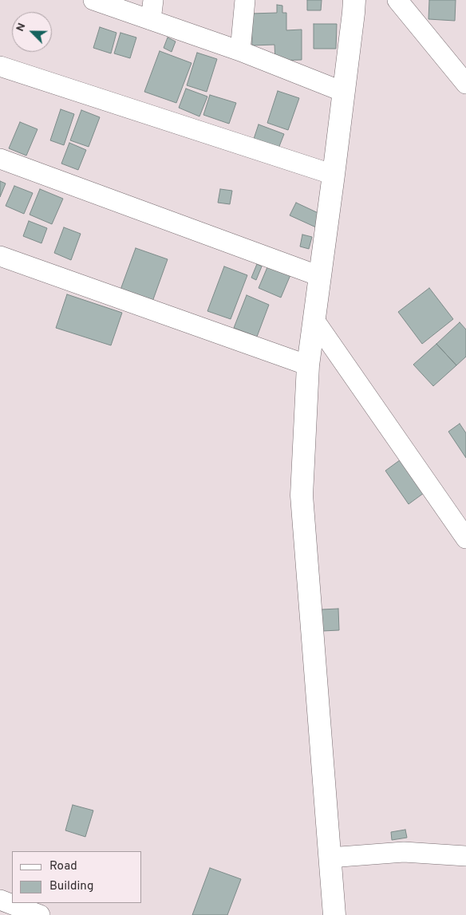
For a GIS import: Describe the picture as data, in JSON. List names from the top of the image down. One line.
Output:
{"legend":["Road","Building"],"north":"top left"}
